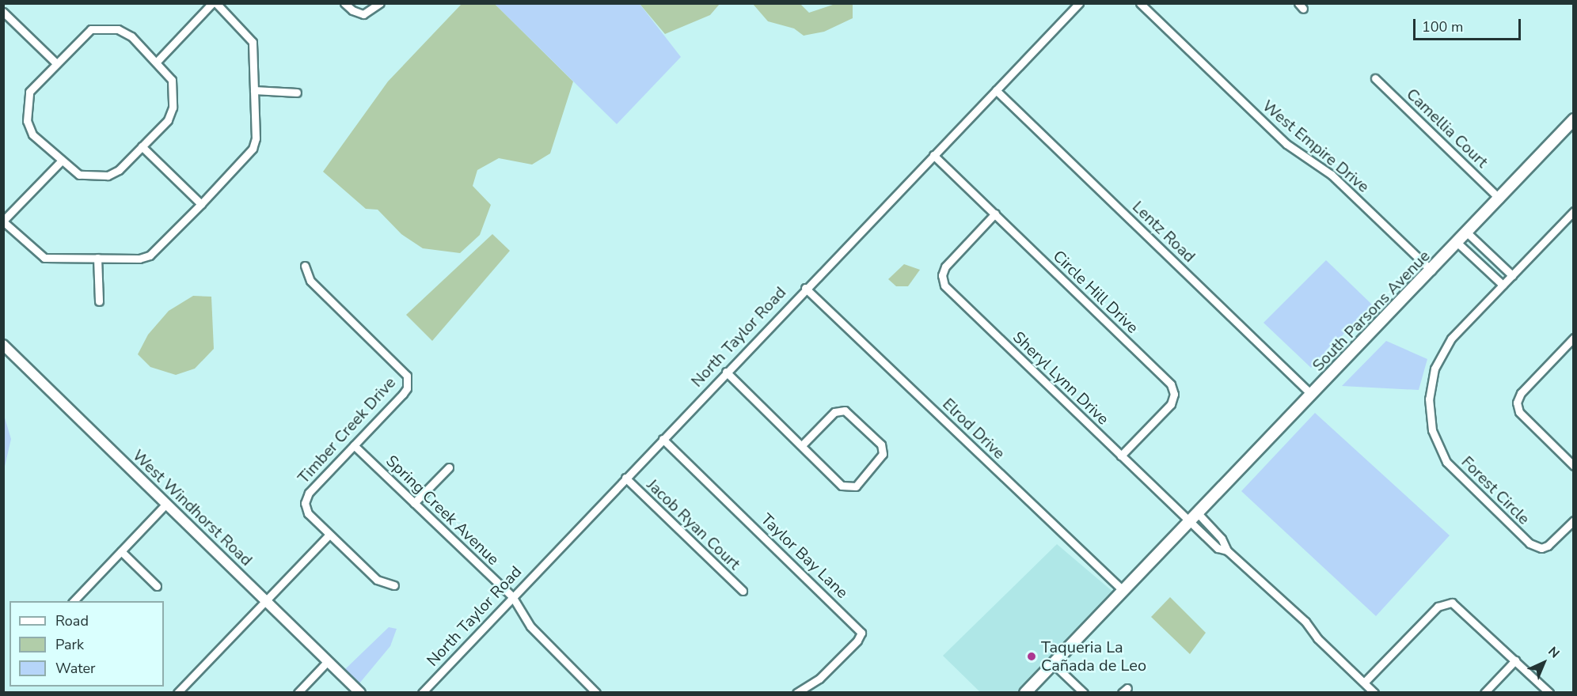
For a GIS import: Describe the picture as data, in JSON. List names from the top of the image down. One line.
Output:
{"streets":{"main road":["South Parsons Avenue"],"street":["Camellia Court","West Empire Drive","Lentz Road","Circle Hill Drive","North Taylor Road","Sheryl Lynn Drive","Elrod Drive","Timber Creek Drive","Forest Circle","West Windhorst Road","Spring Creek Avenue","Jacob Ryan Court","Taylor Bay Lane"]},"crossings":[["Camellia Court","South Parsons Avenue"],["West Empire Drive","South Parsons Avenue"],["Lentz Road","South Parsons Avenue"],["Lentz Road","North Taylor Road"],["Circle Hill Drive","North Taylor Road"],["Circle Hill Drive","Sheryl Lynn Drive"],["South Parsons Avenue","Sheryl Lynn Drive"],["South Parsons Avenue","Elrod Drive"],["North Taylor Road","Elrod Drive"],["North Taylor Road","Spring Creek Avenue"],["North Taylor Road","Jacob Ryan Court"],["North Taylor Road","Taylor Bay Lane"],["Timber Creek Drive","Spring Creek Avenue"]],"places":["Taqueria La Cañada de Leo"],"legend":["Road","Park","Water"],"scale_bar":"100 m","north":"top right"}
